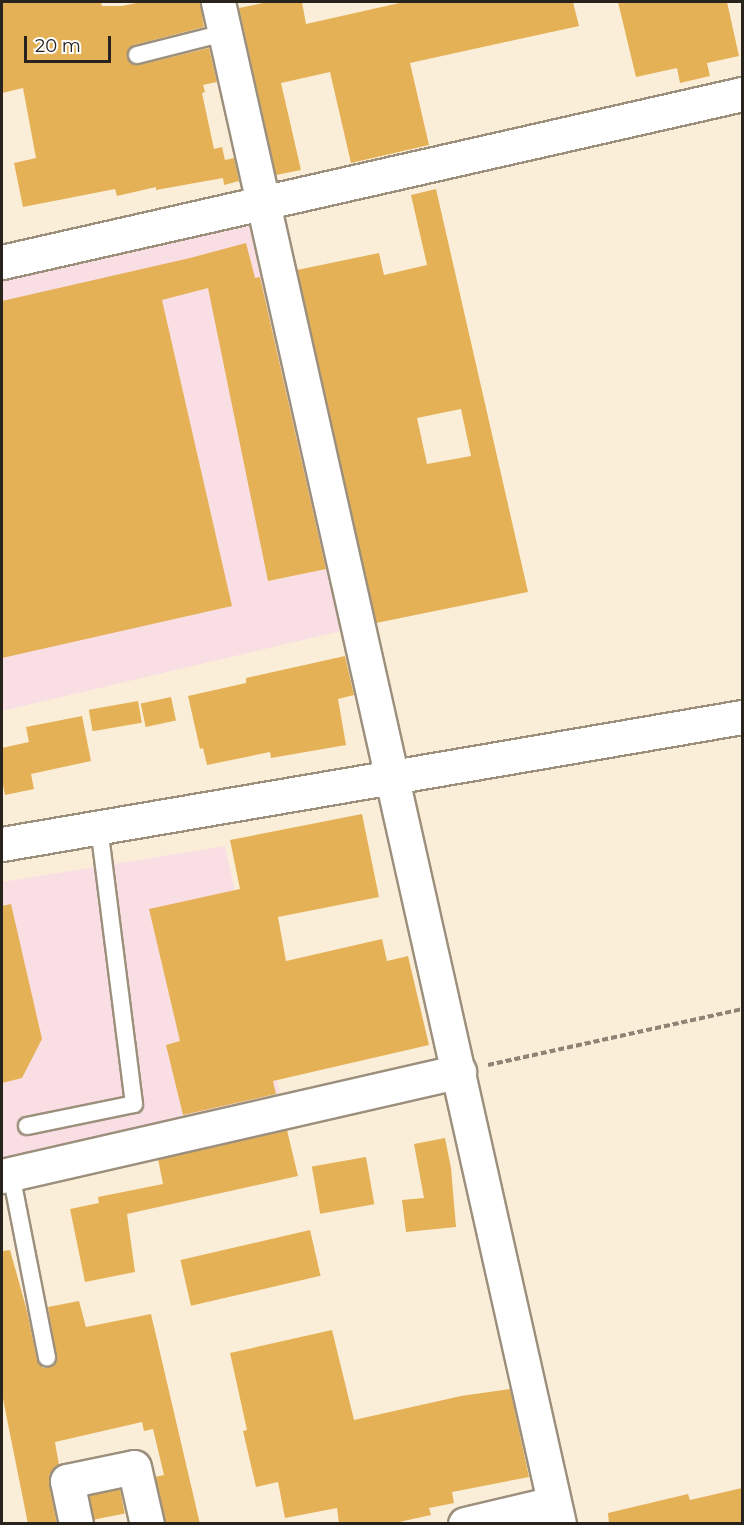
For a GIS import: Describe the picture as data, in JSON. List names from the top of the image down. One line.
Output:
{"scale_bar":"20 m"}
